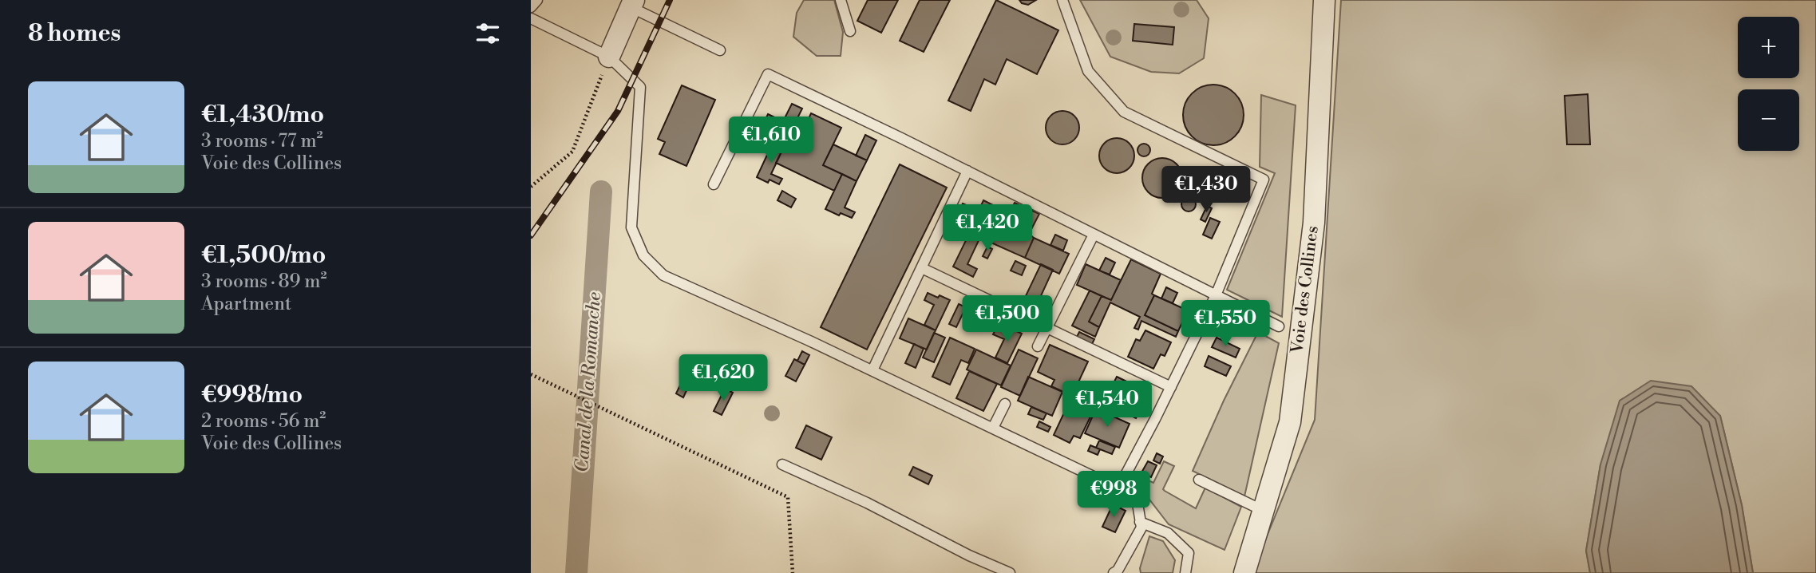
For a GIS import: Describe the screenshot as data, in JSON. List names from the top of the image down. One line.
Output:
{"streets":{"street":["Voie des Collines"]},"water":["Canal de la Romanche"],"page":{"heading":"8 homes","map_buttons":["+","−"],"list":[{"name":"€1,430/mo","note":"3 rooms · 77 m² · Voie des Collines"},{"name":"€1,500/mo","note":"3 rooms · 89 m² · Apartment"},{"name":"€998/mo","note":"2 rooms · 56 m² · Voie des Collines"}],"price":["€1,610","€1,430","€1,420","€1,500","€1,550","€1,620","€1,540","€998"]}}
